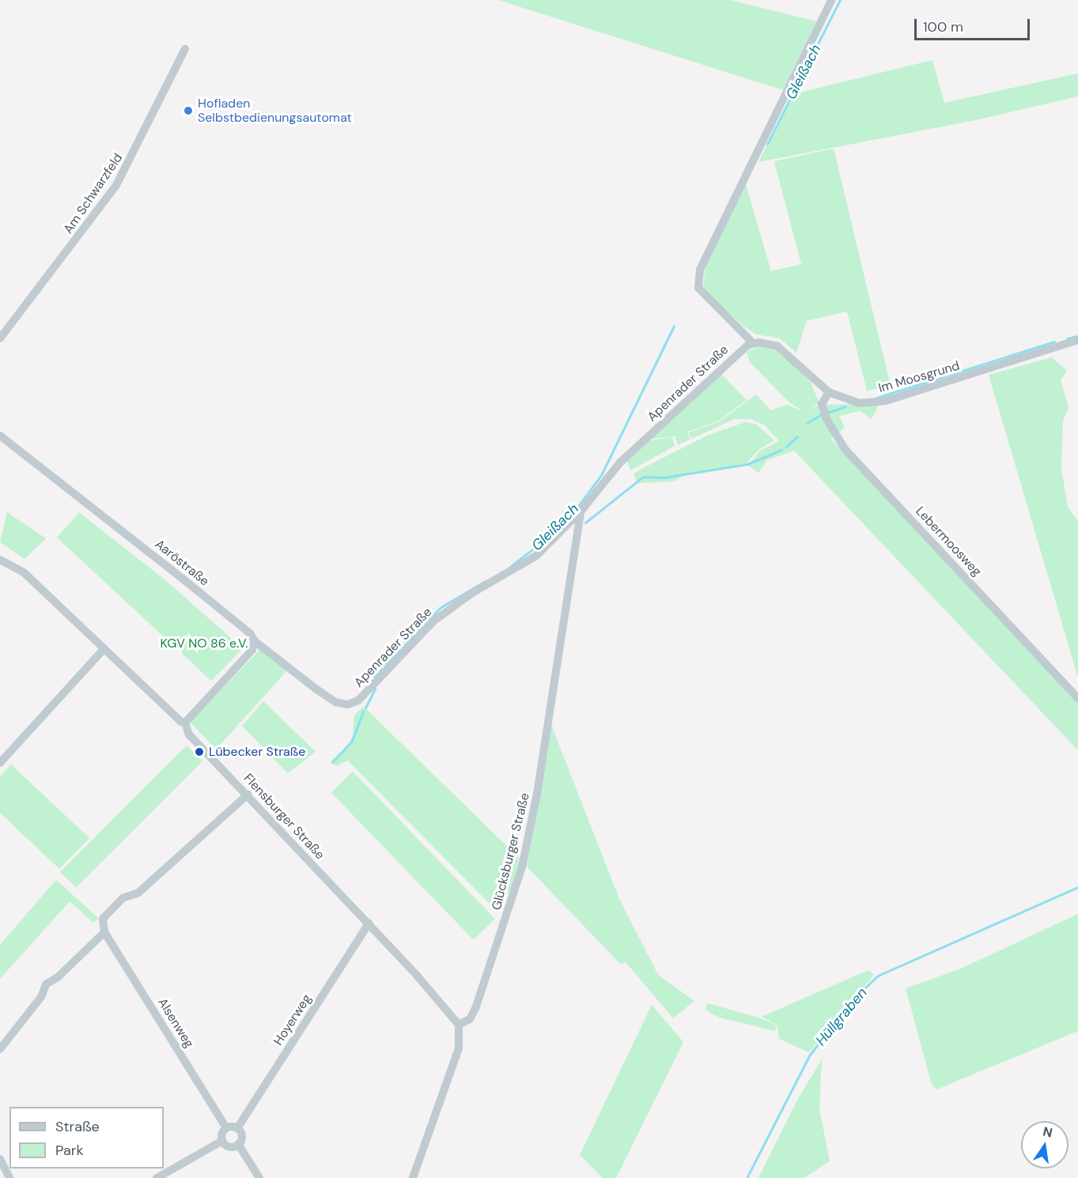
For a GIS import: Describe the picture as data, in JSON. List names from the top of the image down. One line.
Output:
{"streets":{"street":["Am Schwarzfeld","Im Moosgrund","Apenrader Straße","Lebermoosweg","Aaröstraße","Flensburger Straße","Glücksburger Straße","Hoyerweg","Alsenweg"]},"crossings":[["Im Moosgrund","Apenrader Straße"],["Im Moosgrund","Lebermoosweg"],["Apenrader Straße","Aaröstraße"],["Apenrader Straße","Glücksburger Straße"],["Flensburger Straße","Glücksburger Straße"],["Flensburger Straße","Hoyerweg"],["Hoyerweg","Alsenweg"]],"water":["Gleißach","Hüllgraben"],"parks":["KGV NO 86 e.V."],"places":["Hofladen Selbstbedienungsautomat","Lübecker Straße"],"legend":["Straße","Park"],"scale_bar":"100 m","north":"top"}
